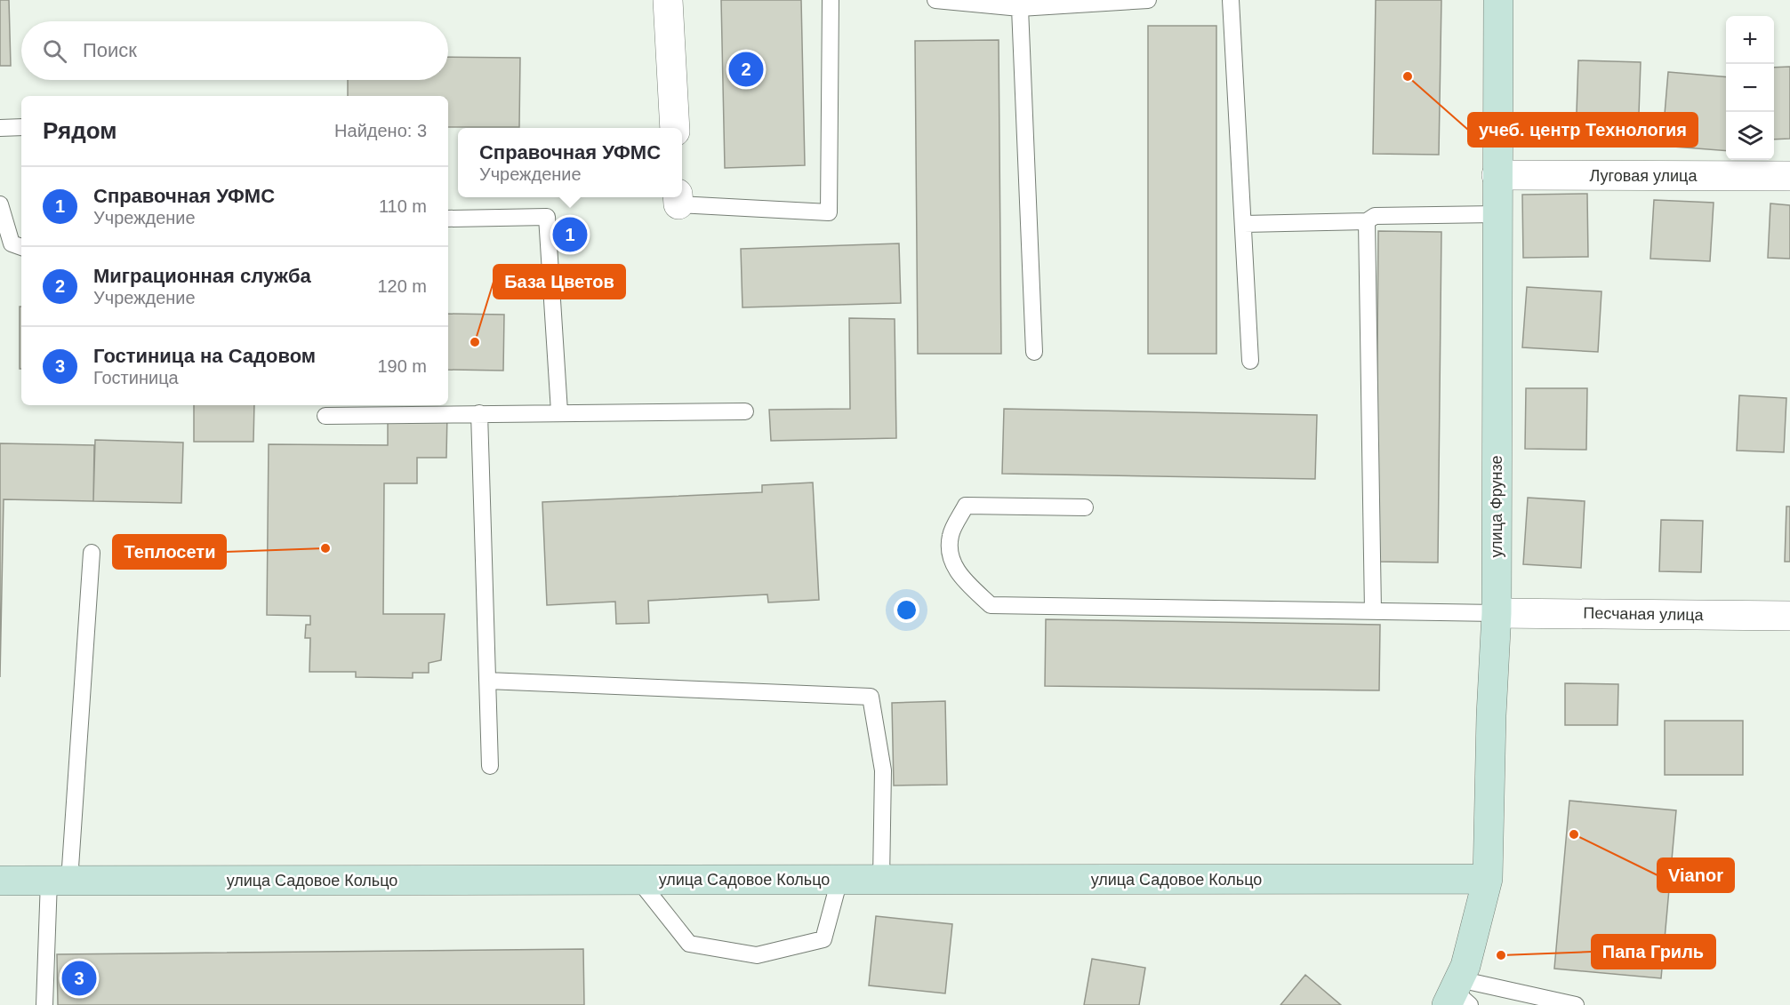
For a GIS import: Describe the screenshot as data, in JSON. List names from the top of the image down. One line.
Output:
{"streets":{"main road":["улица Фрунзе","улица Садовое Кольцо"],"street":["Луговая улица","Песчаная улица"]},"crossings":[["Луговая улица","улица Фрунзе"],["улица Фрунзе","Песчаная улица"],["улица Фрунзе","улица Садовое Кольцо"]],"places":["учеб. центр Технология","База Цветов","Теплосети","Vianor","Папа Гриль"],"page":{"map_buttons":["+","−"],"search":"Поиск","pins":["2","1","3"],"heading":["Рядом","Найдено: 3"],"popup":["Справочная УФМС","Учреждение"],"list":[{"mark":"1","name":"Справочная УФМС","note":"Учреждение","value":"110 m"},{"mark":"2","name":"Миграционная служба","note":"Учреждение","value":"120 m"},{"mark":"3","name":"Гостиница на Садовом","note":"Гостиница","value":"190 m"}]}}
